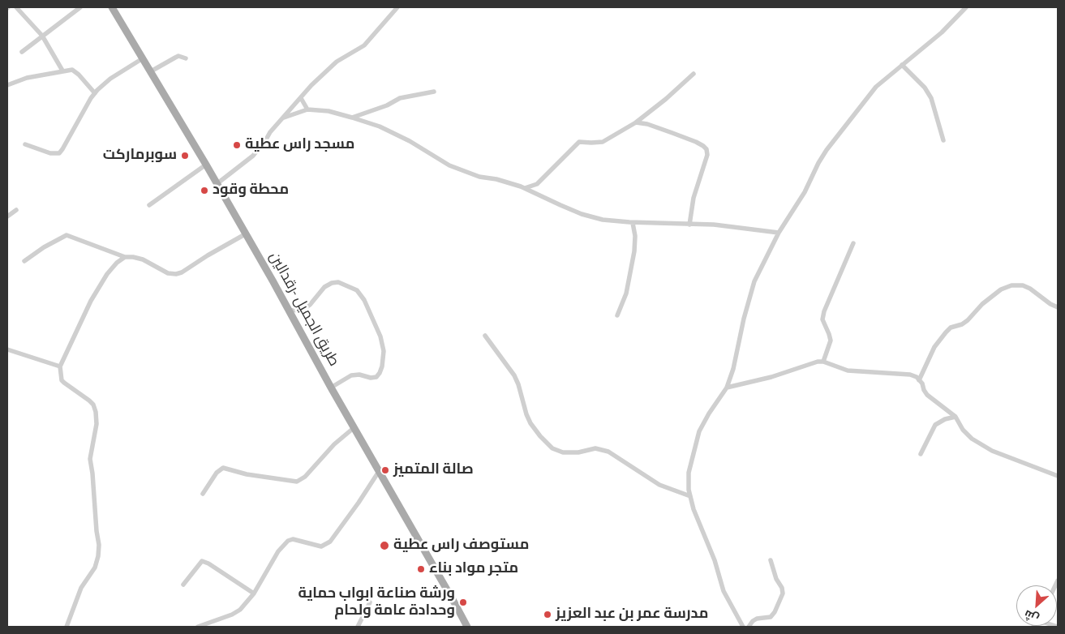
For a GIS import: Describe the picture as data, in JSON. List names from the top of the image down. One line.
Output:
{"streets":{"main road":["طريق الجميل -رقدالين"]},"places":["مسجد راس عطية","سوبرماركت","محطة وقود","صالة المتميز","مستوصف راس عطية","متجر مواد بناء","ورشة صناعة ابواب حماية وحدادة عامة ولحام","مدرسة عمر بن عبد العزيز"],"north":"bottom left"}
